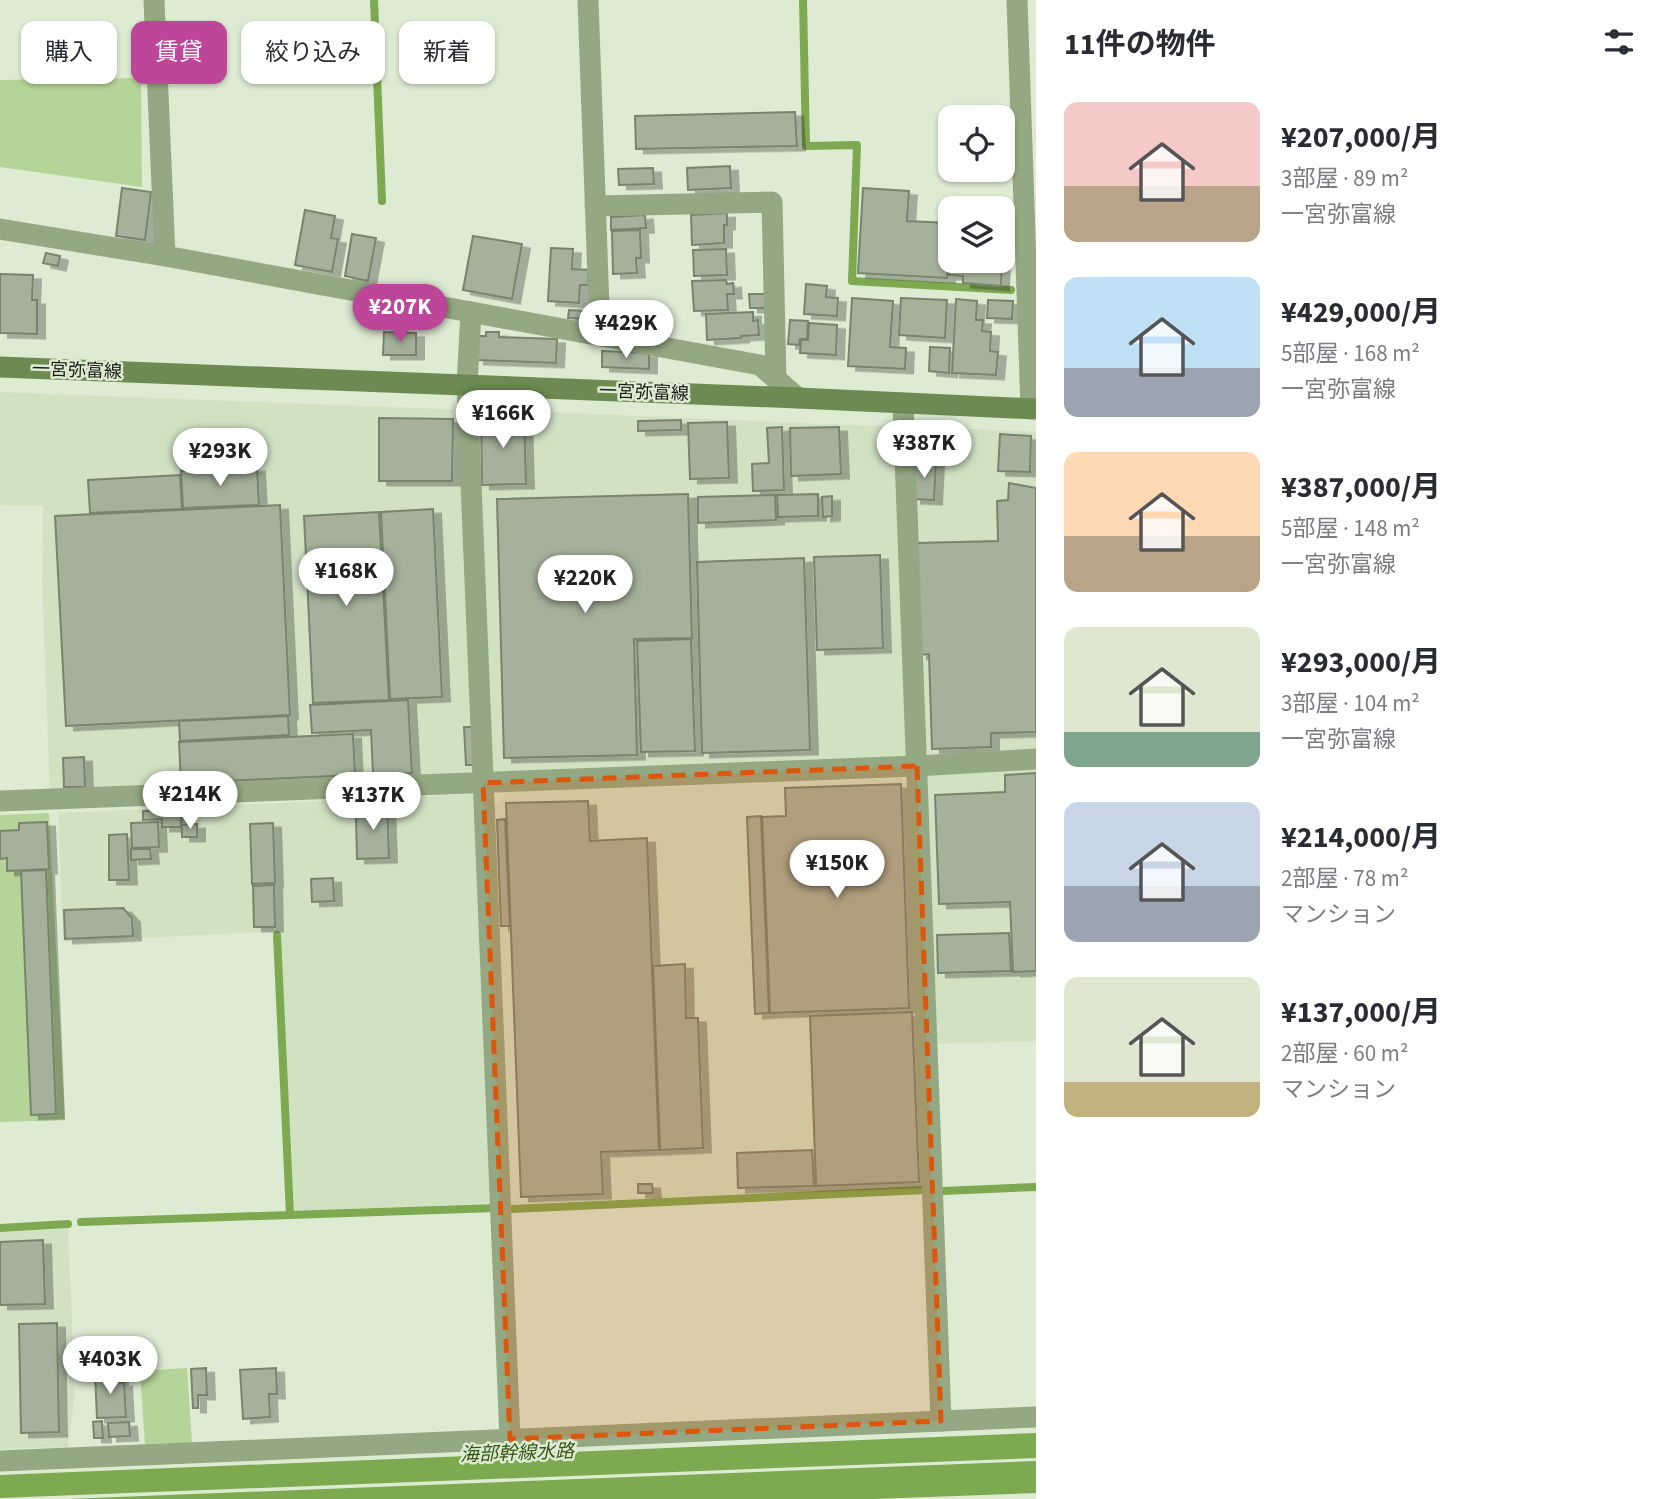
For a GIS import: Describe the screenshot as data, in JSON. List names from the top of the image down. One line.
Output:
{"streets":{"main road":["一宮弥富線"]},"water":["海部幹線水路"],"page":{"heading":"11件の物件","chip":["購入","賃貸","絞り込み","新着"],"list":[{"name":"¥207,000/月","note":"3部屋 · 89 m² · 一宮弥富線"},{"name":"¥429,000/月","note":"5部屋 · 168 m² · 一宮弥富線"},{"name":"¥387,000/月","note":"5部屋 · 148 m² · 一宮弥富線"},{"name":"¥293,000/月","note":"3部屋 · 104 m² · 一宮弥富線"},{"name":"¥214,000/月","note":"2部屋 · 78 m² · マンション"},{"name":"¥137,000/月","note":"2部屋 · 60 m² · マンション"}],"price":["¥207K","¥429K","¥166K","¥387K","¥293K","¥168K","¥220K","¥214K","¥137K","¥150K","¥403K"]}}
